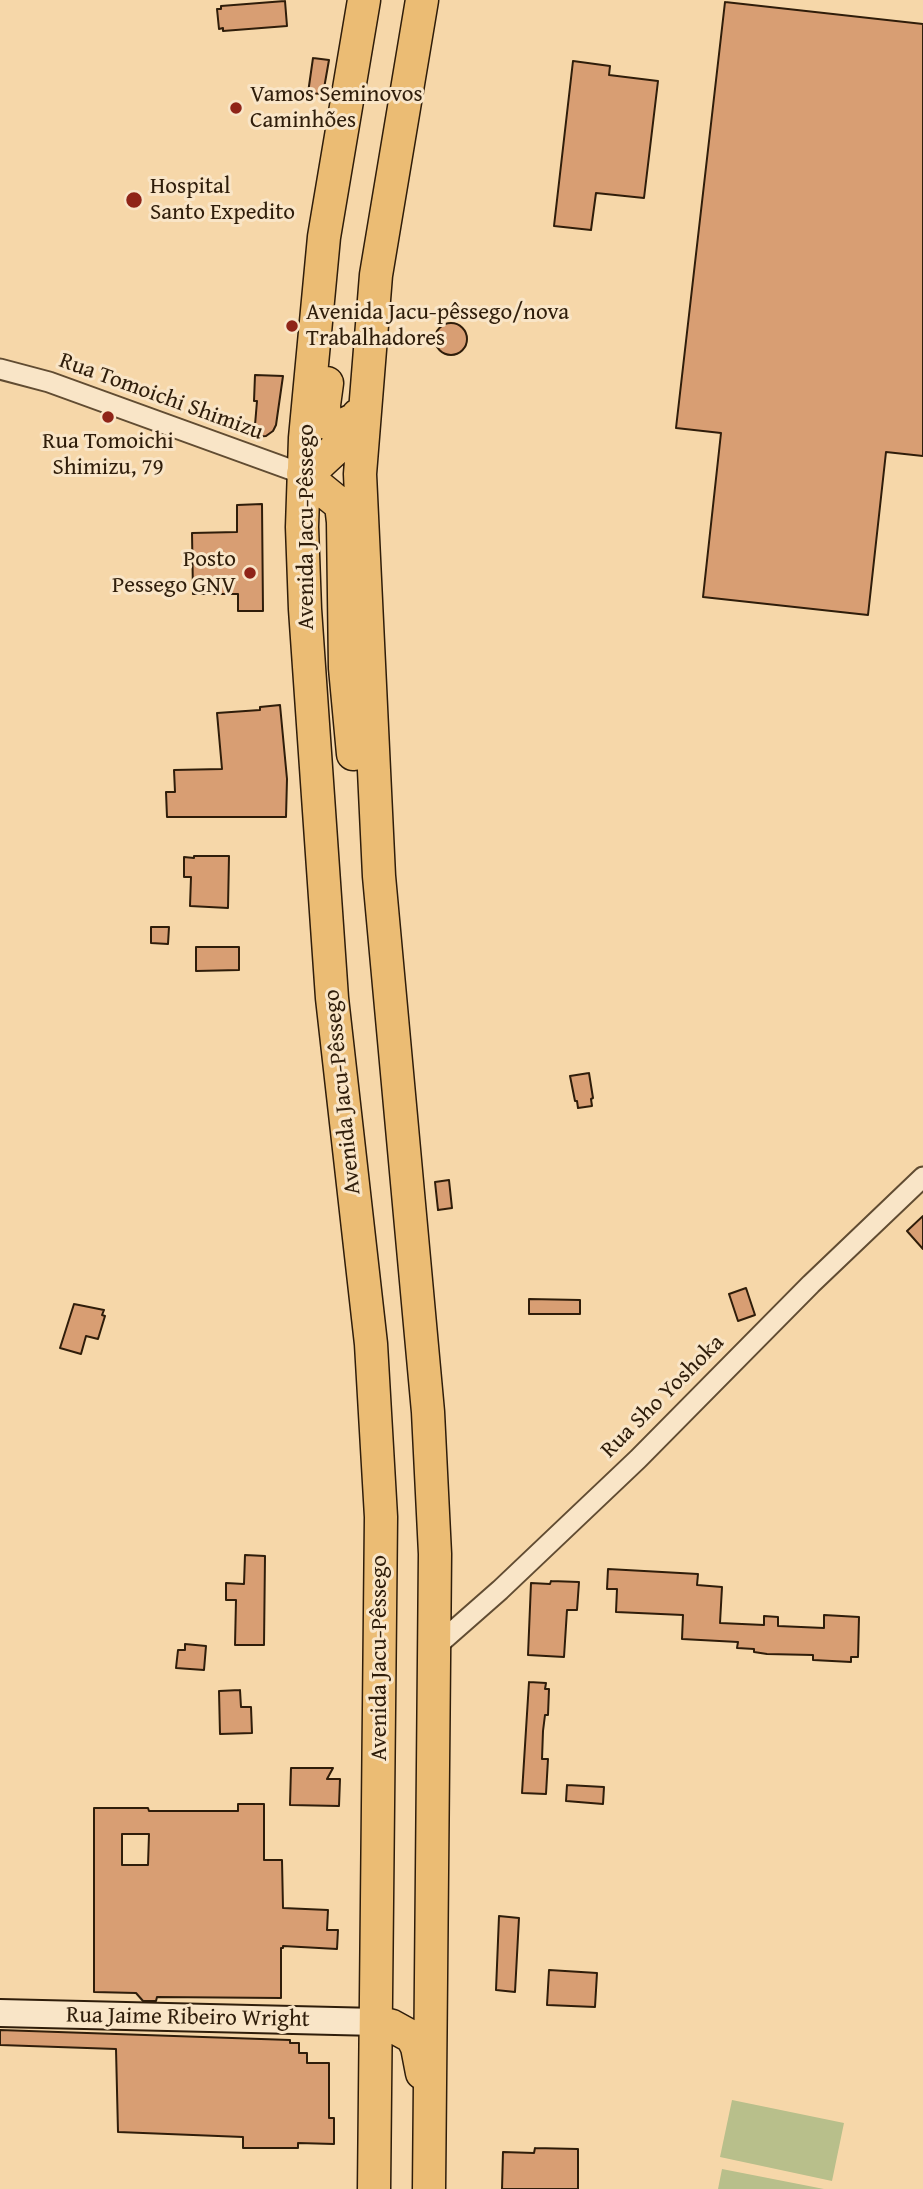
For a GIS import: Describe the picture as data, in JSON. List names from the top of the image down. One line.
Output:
{"streets":{"highway":["Avenida Jacu-Pêssego"],"main road":["Rua Jaime Ribeiro Wright"],"street":["Rua Tomoichi Shimizu","Rua Sho Yoshoka"]},"crossings":[["Rua Tomoichi Shimizu","Avenida Jacu-Pêssego"],["Avenida Jacu-Pêssego","Rua Jaime Ribeiro Wright"]],"places":["Vamos Seminovos Caminhões","Hospital Santo Expedito","Avenida Jacu-pêssego/nova Trabalhadores","Rua Tomoichi Shimizu, 79","Posto Pessego GNV"]}
